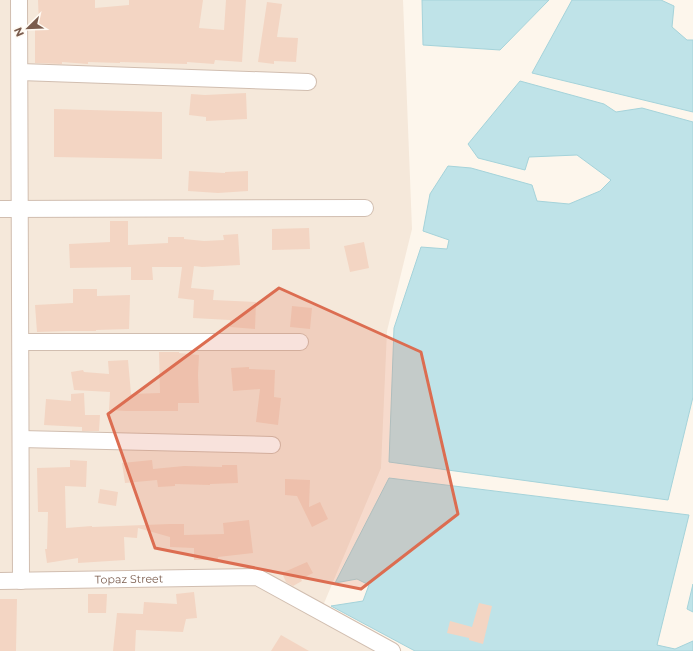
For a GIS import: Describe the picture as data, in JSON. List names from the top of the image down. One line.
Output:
{"streets":{"street":["Topaz Street"]},"north":"bottom left"}
